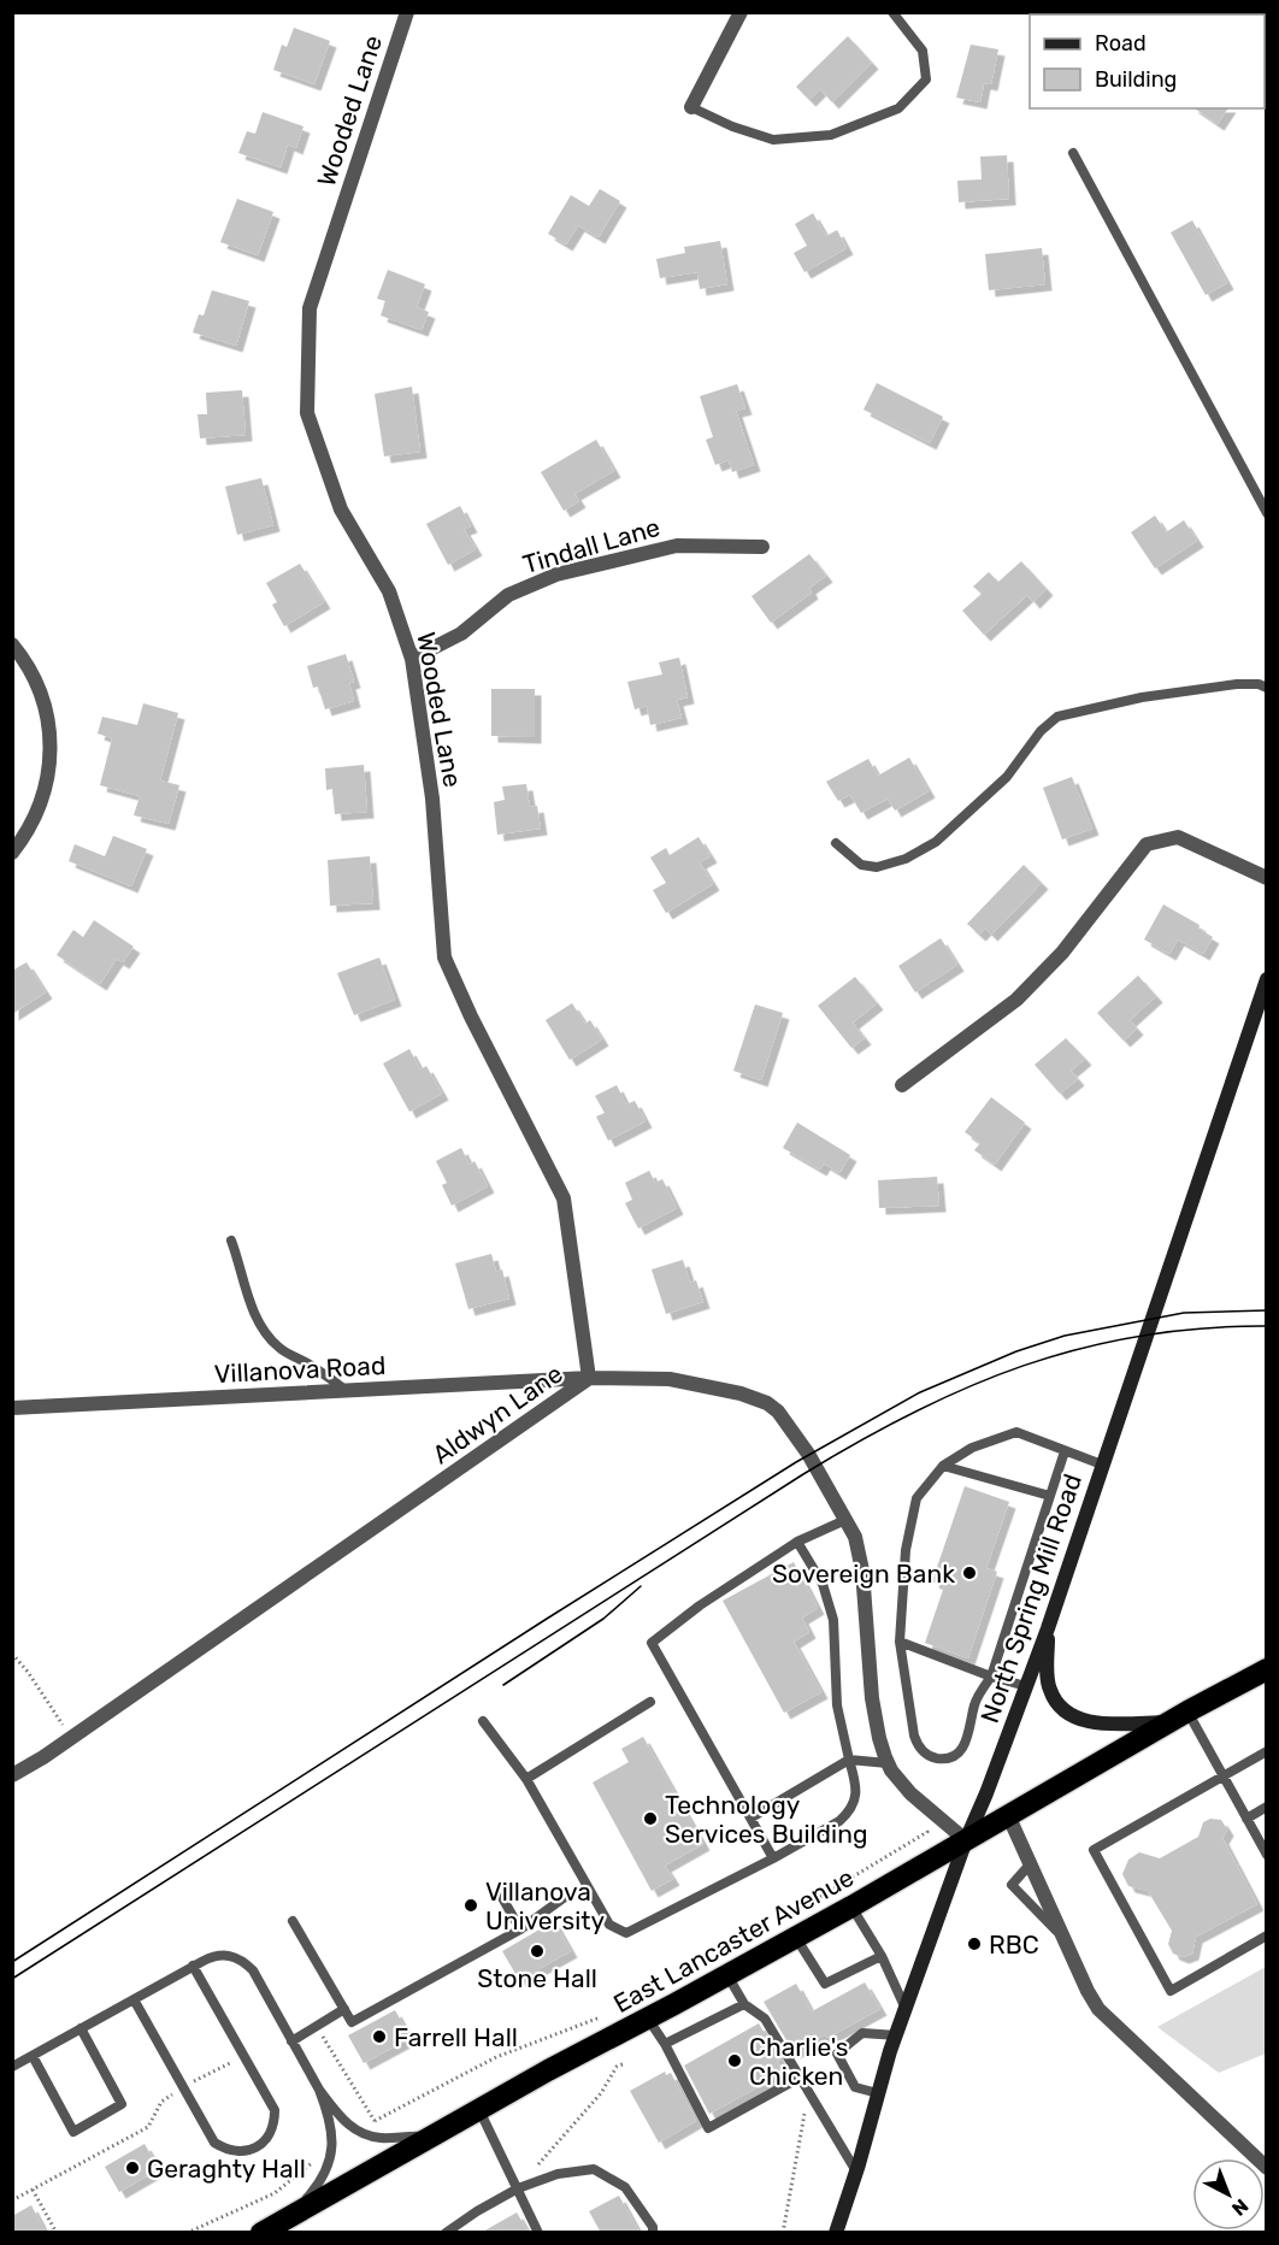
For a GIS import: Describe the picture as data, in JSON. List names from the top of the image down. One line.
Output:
{"streets":{"highway":["East Lancaster Avenue"],"main road":["North Spring Mill Road"],"street":["Wooded Lane","Tindall Lane","Villanova Road","Aldwyn Lane"]},"crossings":[["Wooded Lane","Tindall Lane"],["Wooded Lane","Villanova Road"],["Wooded Lane","Aldwyn Lane"],["Villanova Road","Aldwyn Lane"],["Aldwyn Lane","North Spring Mill Road"],["Aldwyn Lane","East Lancaster Avenue"],["North Spring Mill Road","East Lancaster Avenue"]],"places":["Sovereign Bank","Technology Services Building","Villanova University","RBC","Stone Hall","Farrell Hall","Charlie's Chicken","Geraghty Hall"],"legend":["Road","Building"],"north":"bottom right"}
